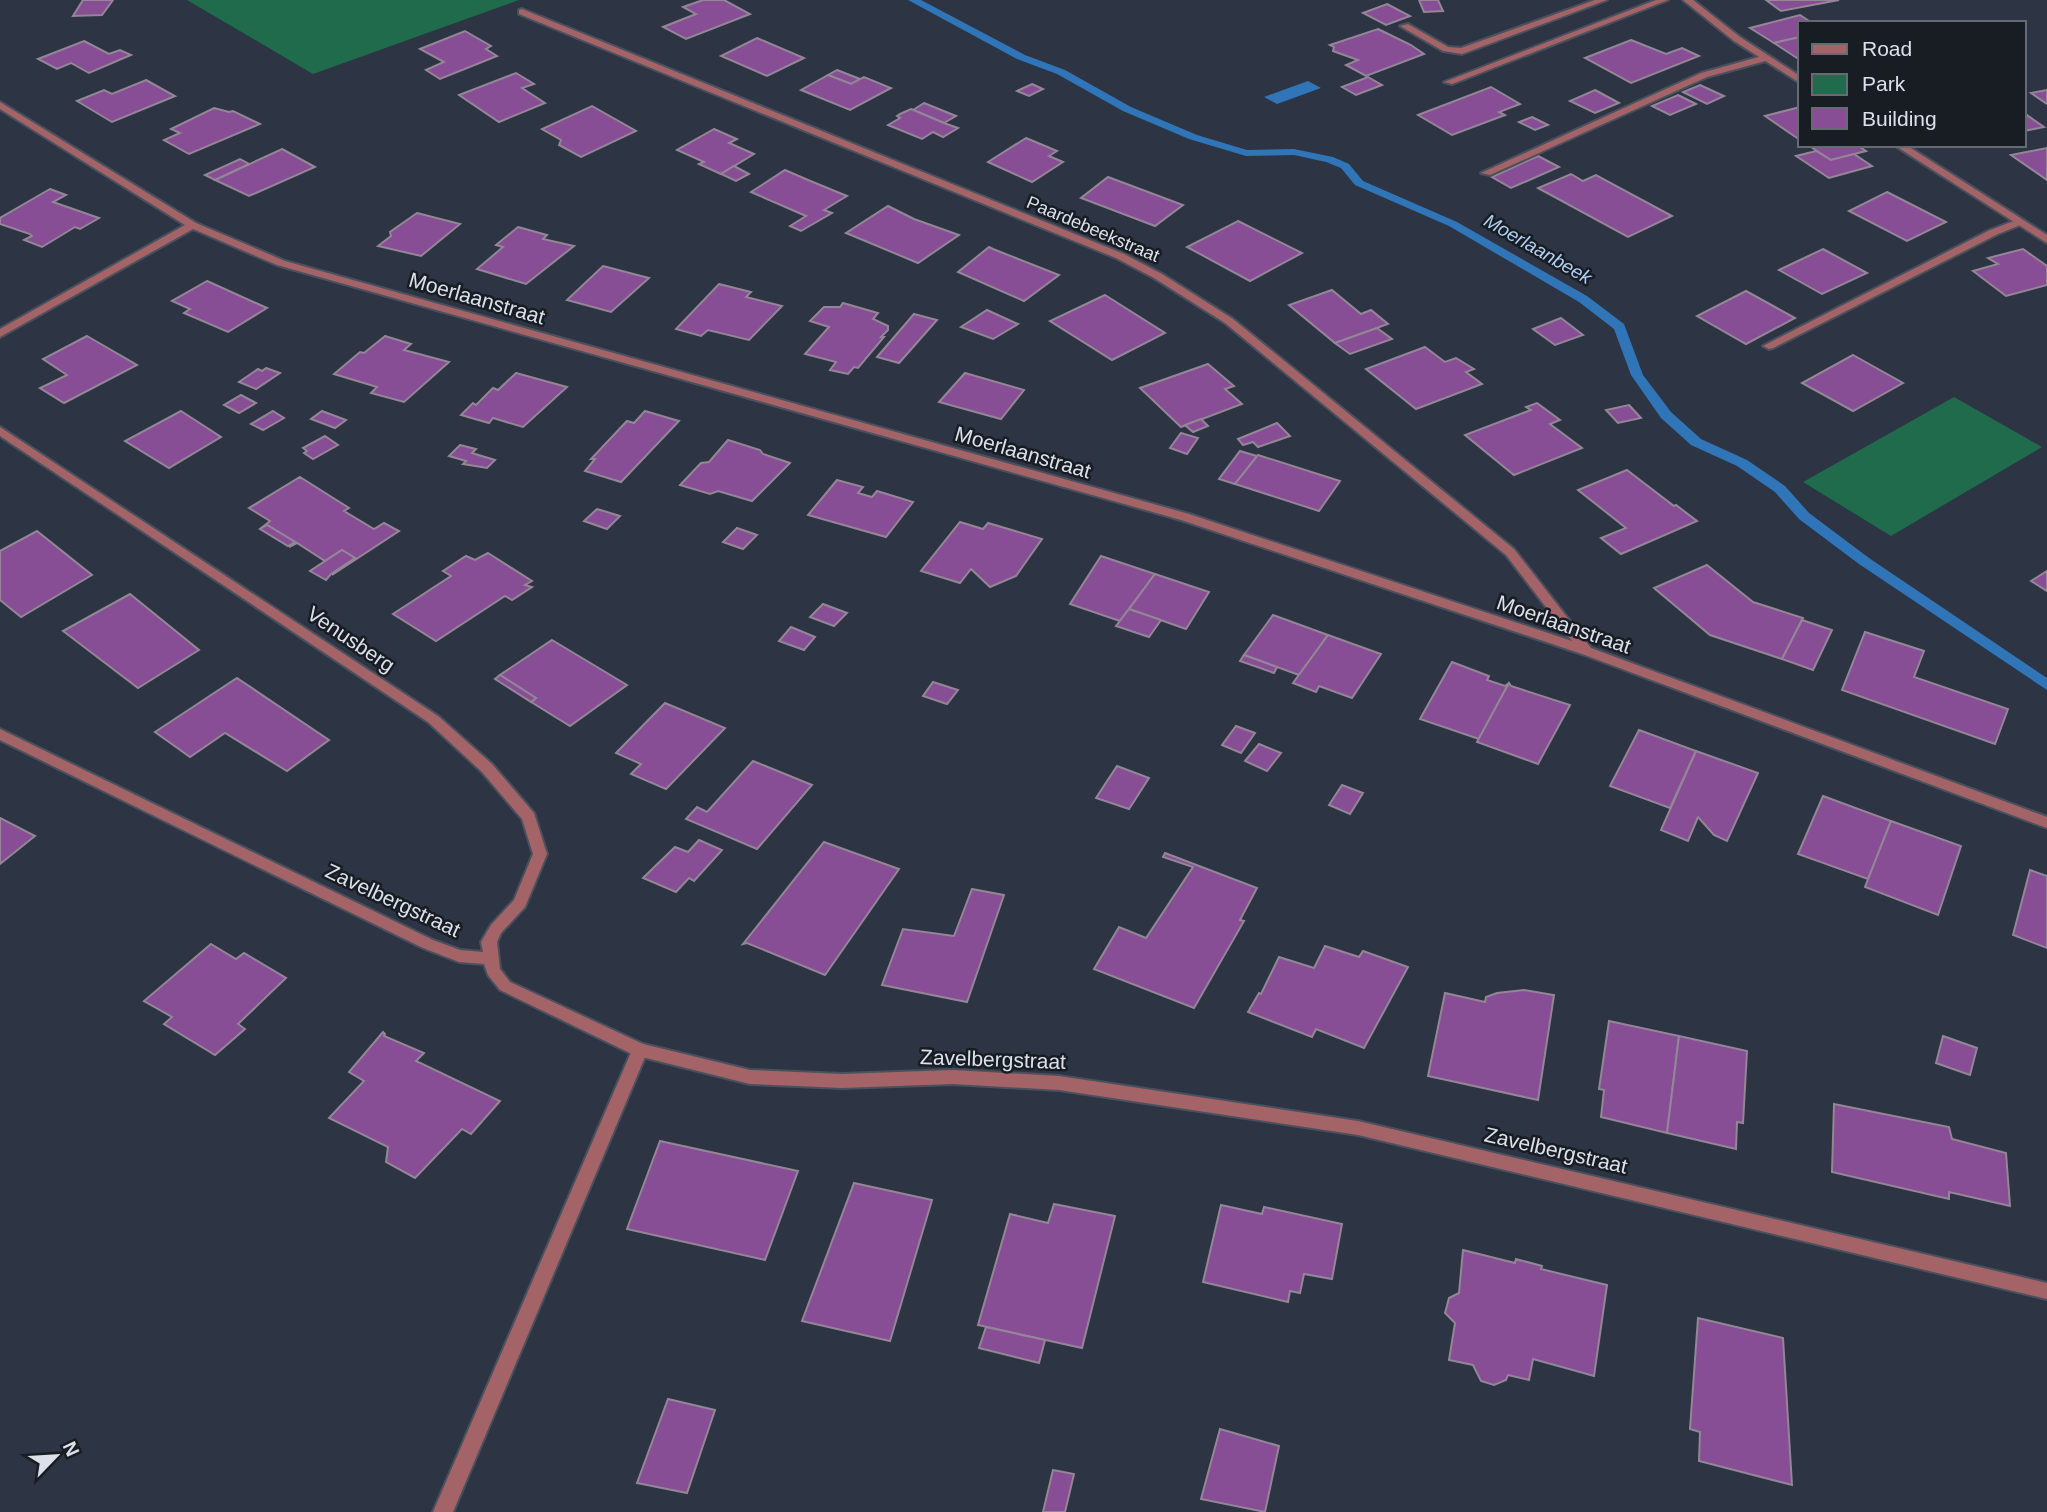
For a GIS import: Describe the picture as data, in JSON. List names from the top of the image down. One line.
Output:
{"streets":{"street":["Paardebeekstraat","Moerlaanstraat","Venusberg","Zavelbergstraat"]},"crossings":[["Paardebeekstraat","Moerlaanstraat"],["Venusberg","Zavelbergstraat"]],"water":["Moerlaanbeek"],"legend":["Road","Park","Building"],"north":"top right"}
